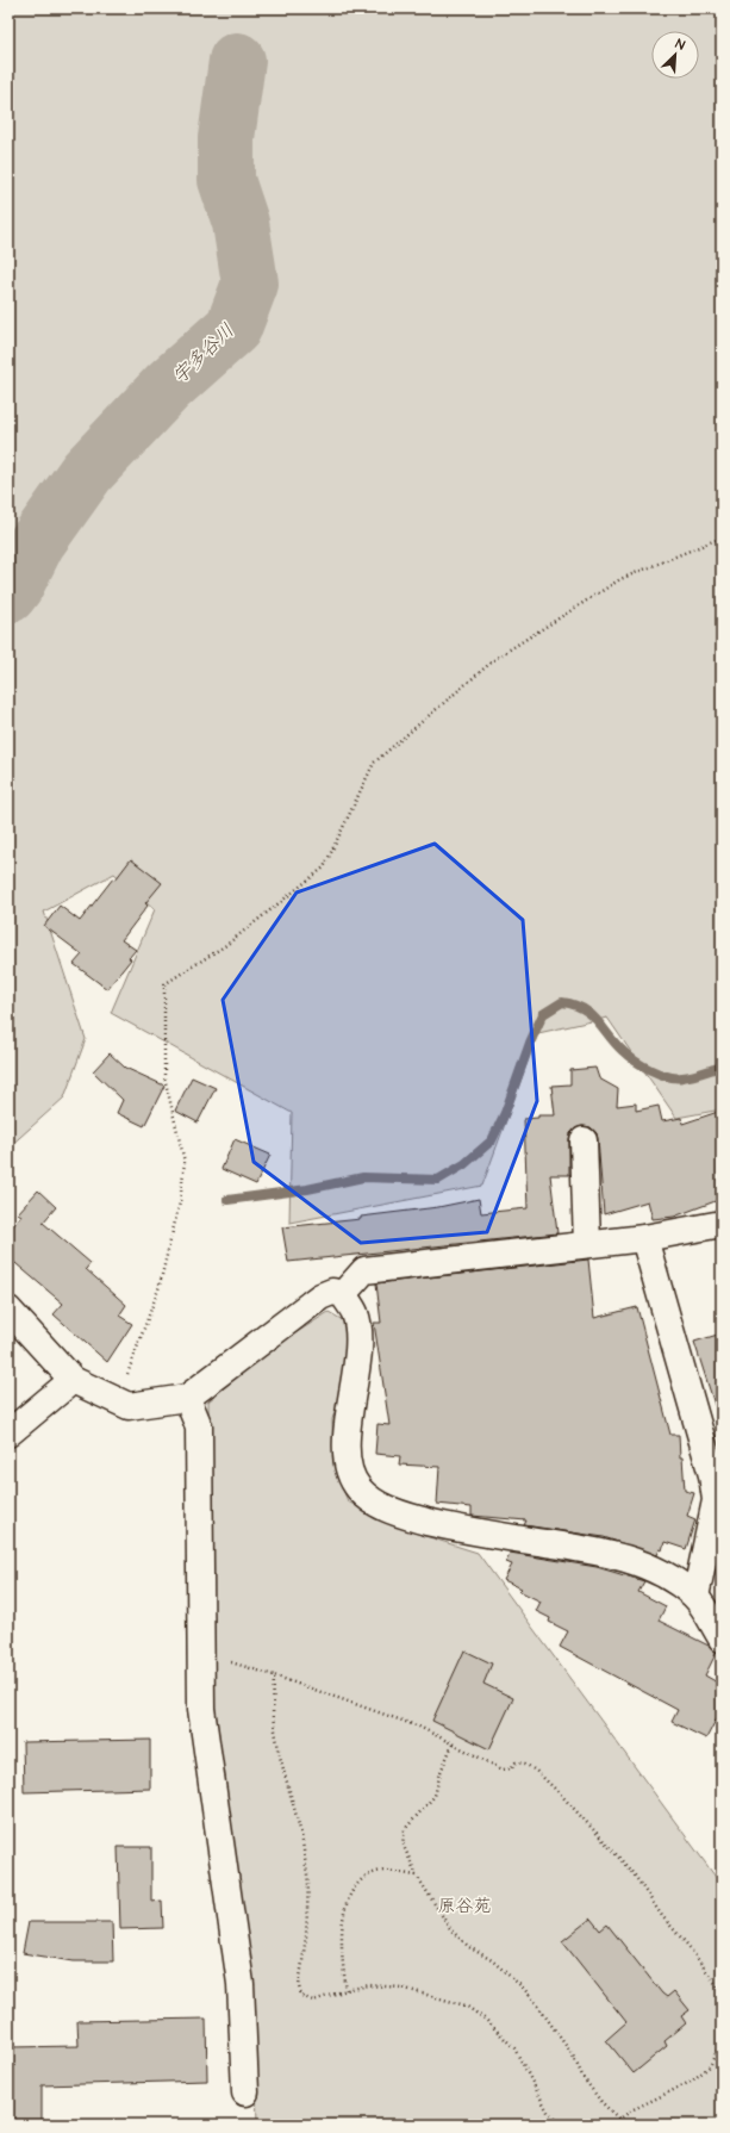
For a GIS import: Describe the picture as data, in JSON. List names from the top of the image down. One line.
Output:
{"water":["宇多谷川"],"parks":["原谷苑"],"north":"top right"}
